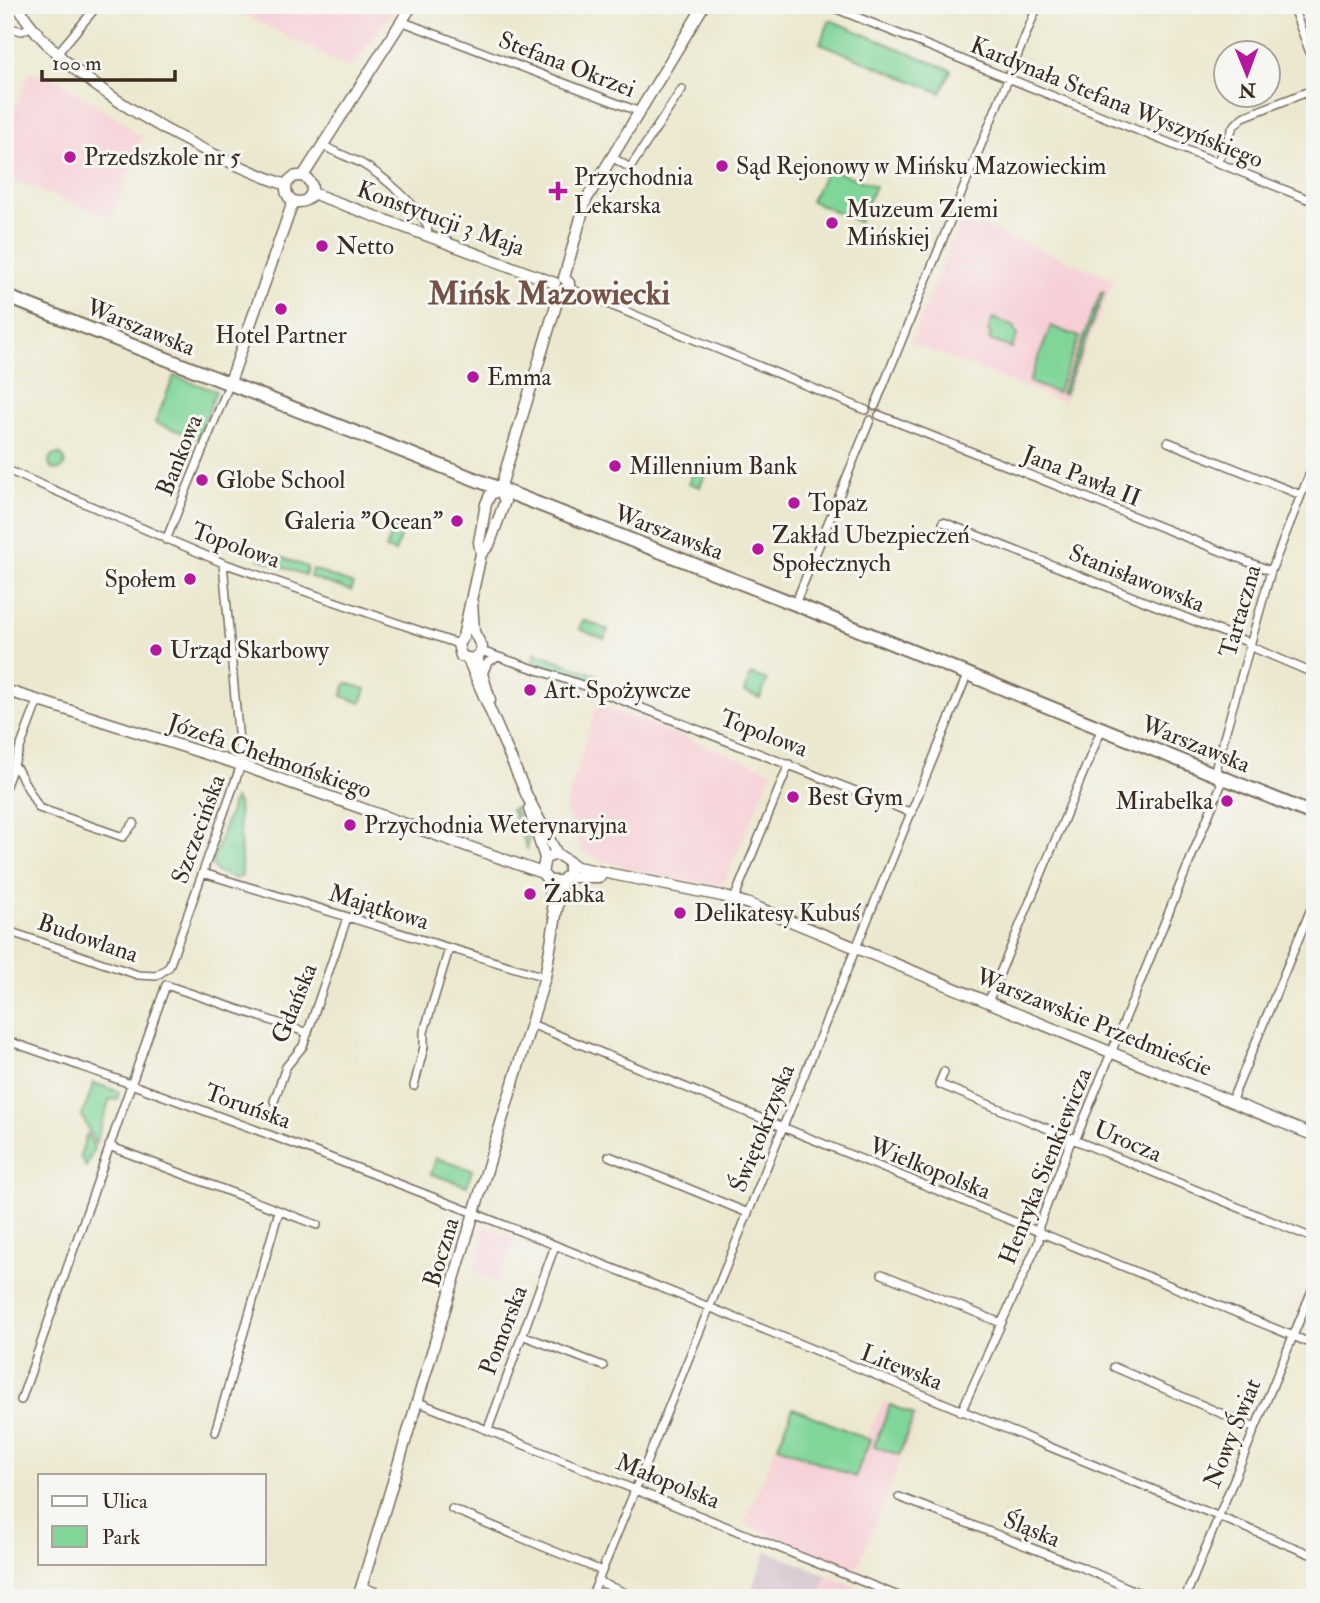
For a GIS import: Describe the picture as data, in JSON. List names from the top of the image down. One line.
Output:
{"streets":{"main road":["Warszawska"],"street":["Stefana Okrzei","Kardynała Stefana Wyszyńskiego","Konstytucji 3 Maja","Bankowa","Jana Pawła II","Topolowa","Stanisławowska","Tartaczna","Józefa Chełmońskiego","Szczecińska","Majątkowa","Budowlana","Gdańska","Warszawskie Przedmieście","Toruńska","Świętokrzyska","Urocza","Henryka Sienkiewicza","Wielkopolska","Boczna","Pomorska","Litewska","Nowy Świat","Małopolska","Śląska"]},"crossings":[["Warszawska","Bankowa"],["Warszawska","Tartaczna"],["Warszawska","Świętokrzyska"],["Warszawska","Henryka Sienkiewicza"],["Bankowa","Topolowa"],["Jana Pawła II","Tartaczna"],["Topolowa","Szczecińska"],["Topolowa","Świętokrzyska"],["Stanisławowska","Tartaczna"],["Tartaczna","Henryka Sienkiewicza"],["Józefa Chełmońskiego","Szczecińska"],["Józefa Chełmońskiego","Boczna"],["Szczecińska","Majątkowa"],["Szczecińska","Budowlana"],["Majątkowa","Gdańska"],["Majątkowa","Boczna"],["Budowlana","Gdańska"],["Warszawskie Przedmieście","Świętokrzyska"],["Warszawskie Przedmieście","Henryka Sienkiewicza"],["Toruńska","Boczna"],["Toruńska","Litewska"],["Świętokrzyska","Wielkopolska"],["Świętokrzyska","Litewska"],["Świętokrzyska","Małopolska"],["Urocza","Henryka Sienkiewicza"],["Henryka Sienkiewicza","Wielkopolska"],["Henryka Sienkiewicza","Litewska"],["Wielkopolska","Boczna"],["Wielkopolska","Nowy Świat"],["Boczna","Litewska"],["Boczna","Małopolska"],["Pomorska","Litewska"],["Pomorska","Małopolska"],["Litewska","Nowy Świat"]],"districts":["Mińsk Mazowiecki"],"places":{"other":["Przedszkole nr 5","Sąd Rejonowy w Mińsku Mazowieckim","Muzeum Ziemi Mińskiej","Netto","Hotel Partner","Emma","Millennium Bank","Globe School","Topaz","Galeria \"Ocean\"","Zakład Ubezpieczeń Społecznych","Społem","Urząd Skarbowy","Art. Spożywcze","Best Gym","Mirabelka","Przychodnia Weterynaryjna","Żabka","Delikatesy Kubuś"],"health":["Przychodnia Lekarska"]},"legend":["Ulica","Park"],"scale_bar":"100 m","north":"bottom"}
